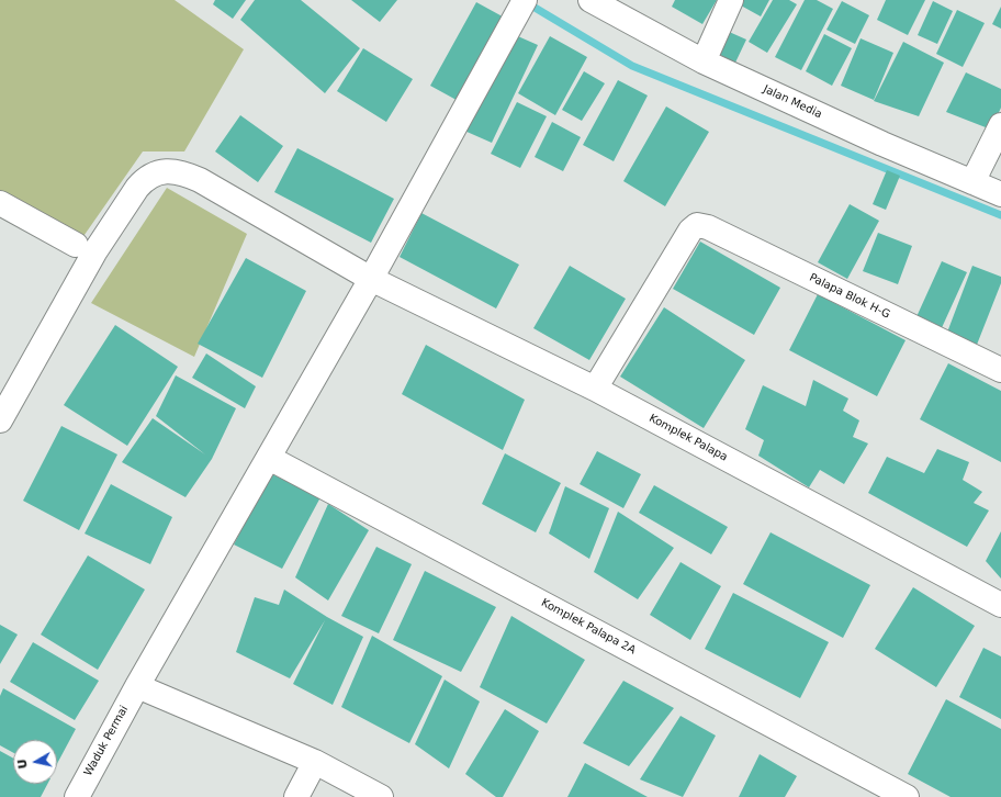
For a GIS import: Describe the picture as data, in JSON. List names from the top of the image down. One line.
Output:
{"streets":{"street":["Jalan Media","Palapa Blok H-G","Komplek Palapa","Komplek Palapa 2A","Waduk Permai"]},"crossings":[["Palapa Blok H-G","Komplek Palapa"],["Komplek Palapa","Waduk Permai"],["Komplek Palapa 2A","Waduk Permai"]],"north":"left"}
